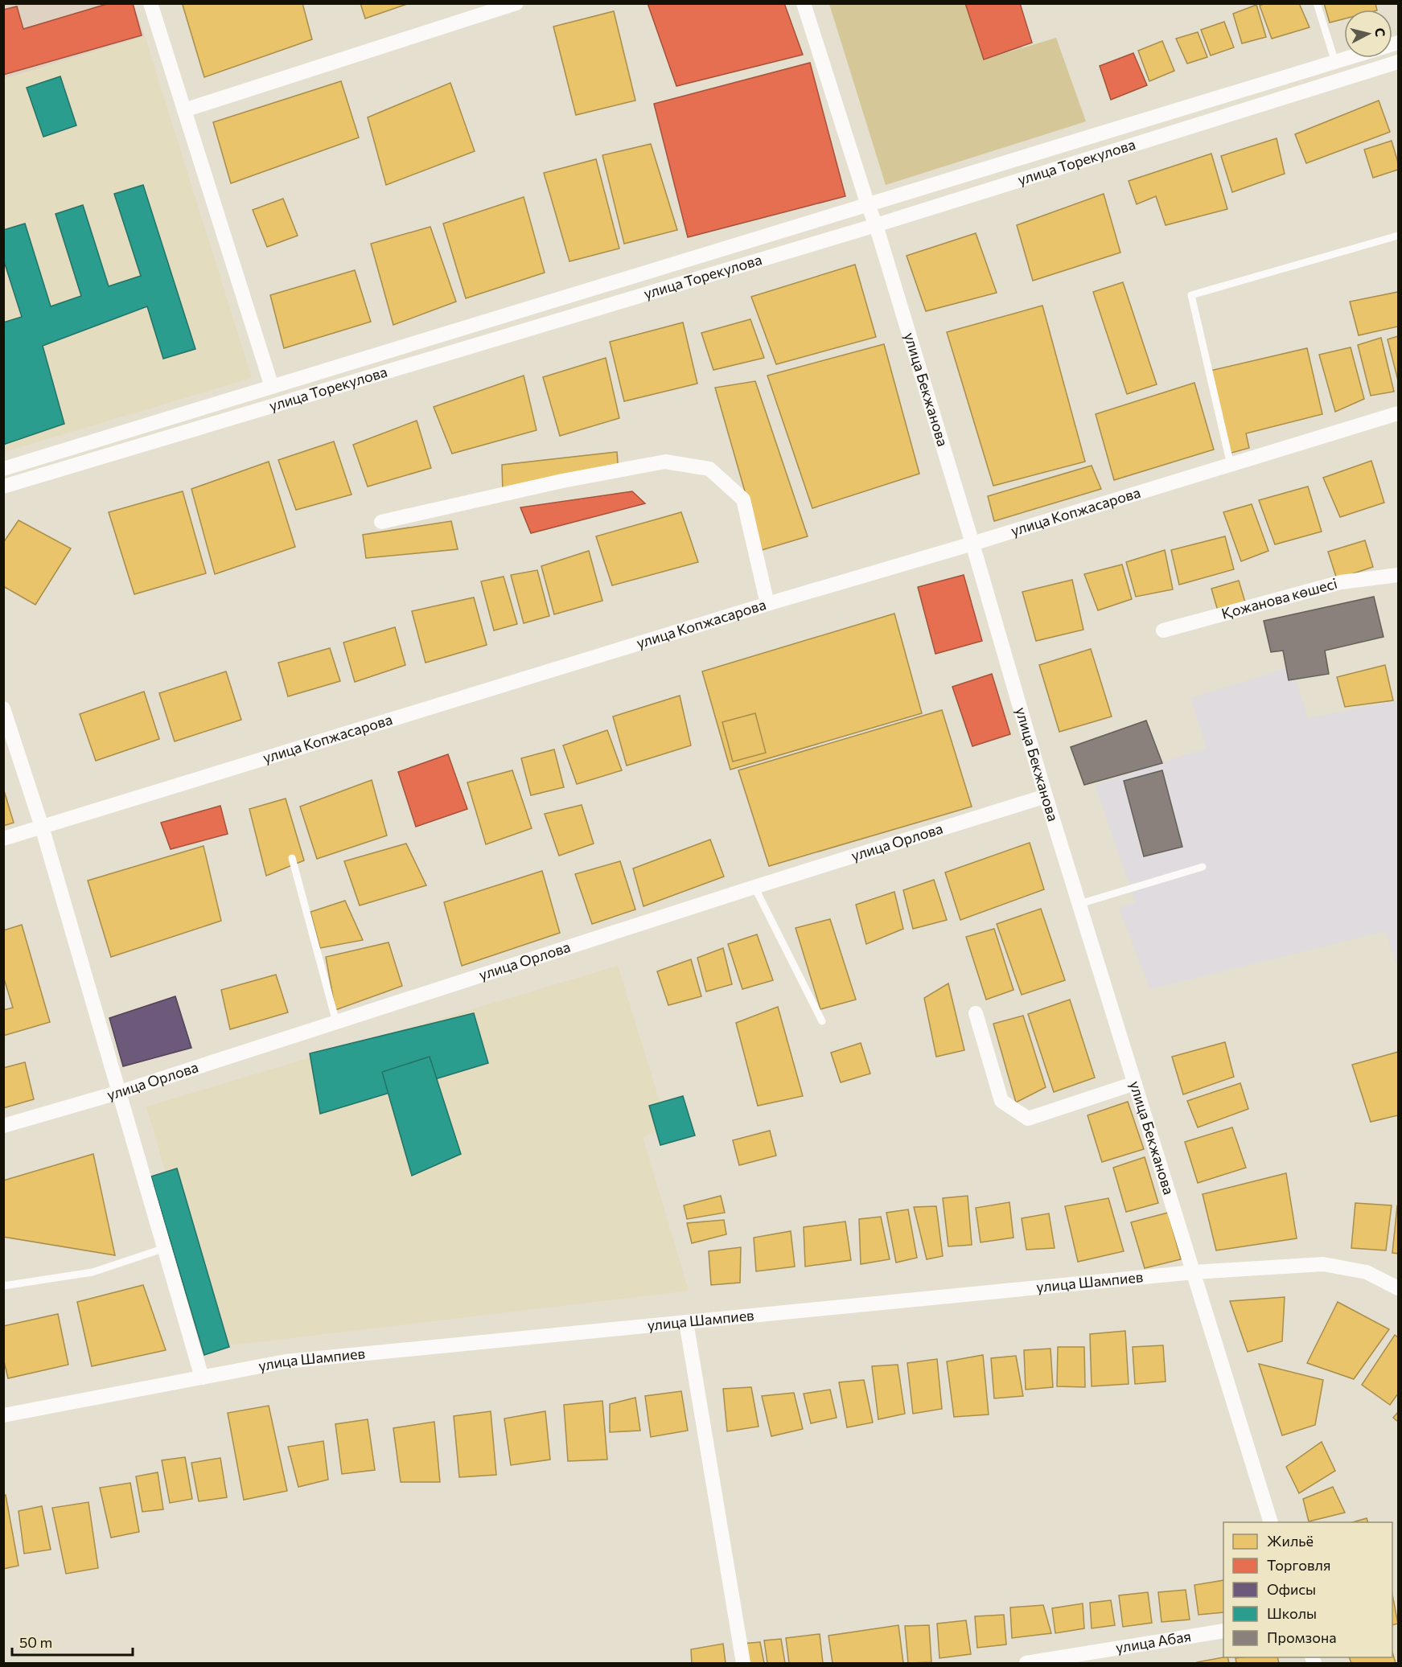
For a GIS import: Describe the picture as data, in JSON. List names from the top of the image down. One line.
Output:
{"streets":{"street":["улица Торекулова","улица Бекжанова","улица Копжасарова","Қожанова көшесі","улица Орлова","улица Шампиев","улица Абая"]},"crossings":[["улица Торекулова","улица Бекжанова"],["улица Бекжанова","улица Копжасарова"],["улица Бекжанова","улица Орлова"],["улица Бекжанова","улица Шампиев"]],"legend":["Жильё","Торговля","Офисы","Школы","Промзона"],"scale_bar":"50 m","north":"right"}
